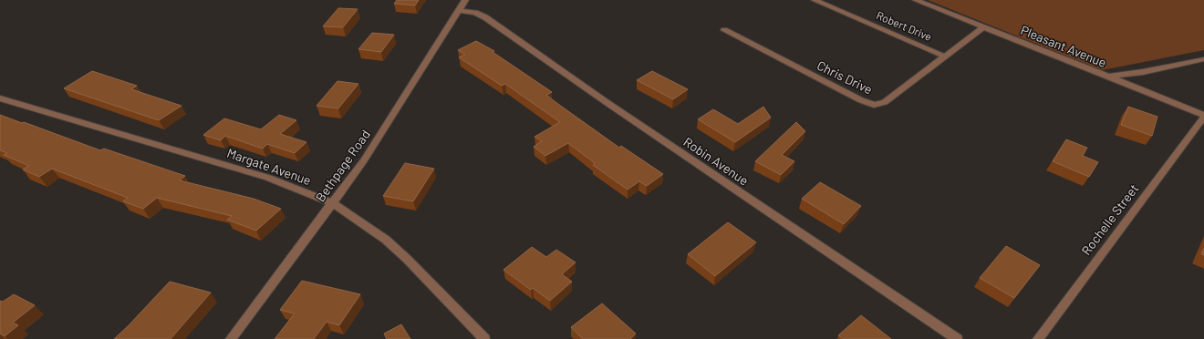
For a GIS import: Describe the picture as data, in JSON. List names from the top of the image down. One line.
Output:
{"streets":{"street":["Robert Drive","Pleasant Avenue","Chris Drive","Robin Avenue","Bethpage Road","Margate Avenue","Rochelle Street"]},"crossings":[["Robert Drive","Chris Drive"],["Pleasant Avenue","Chris Drive"],["Pleasant Avenue","Rochelle Street"],["Robin Avenue","Bethpage Road"],["Bethpage Road","Margate Avenue"]]}
